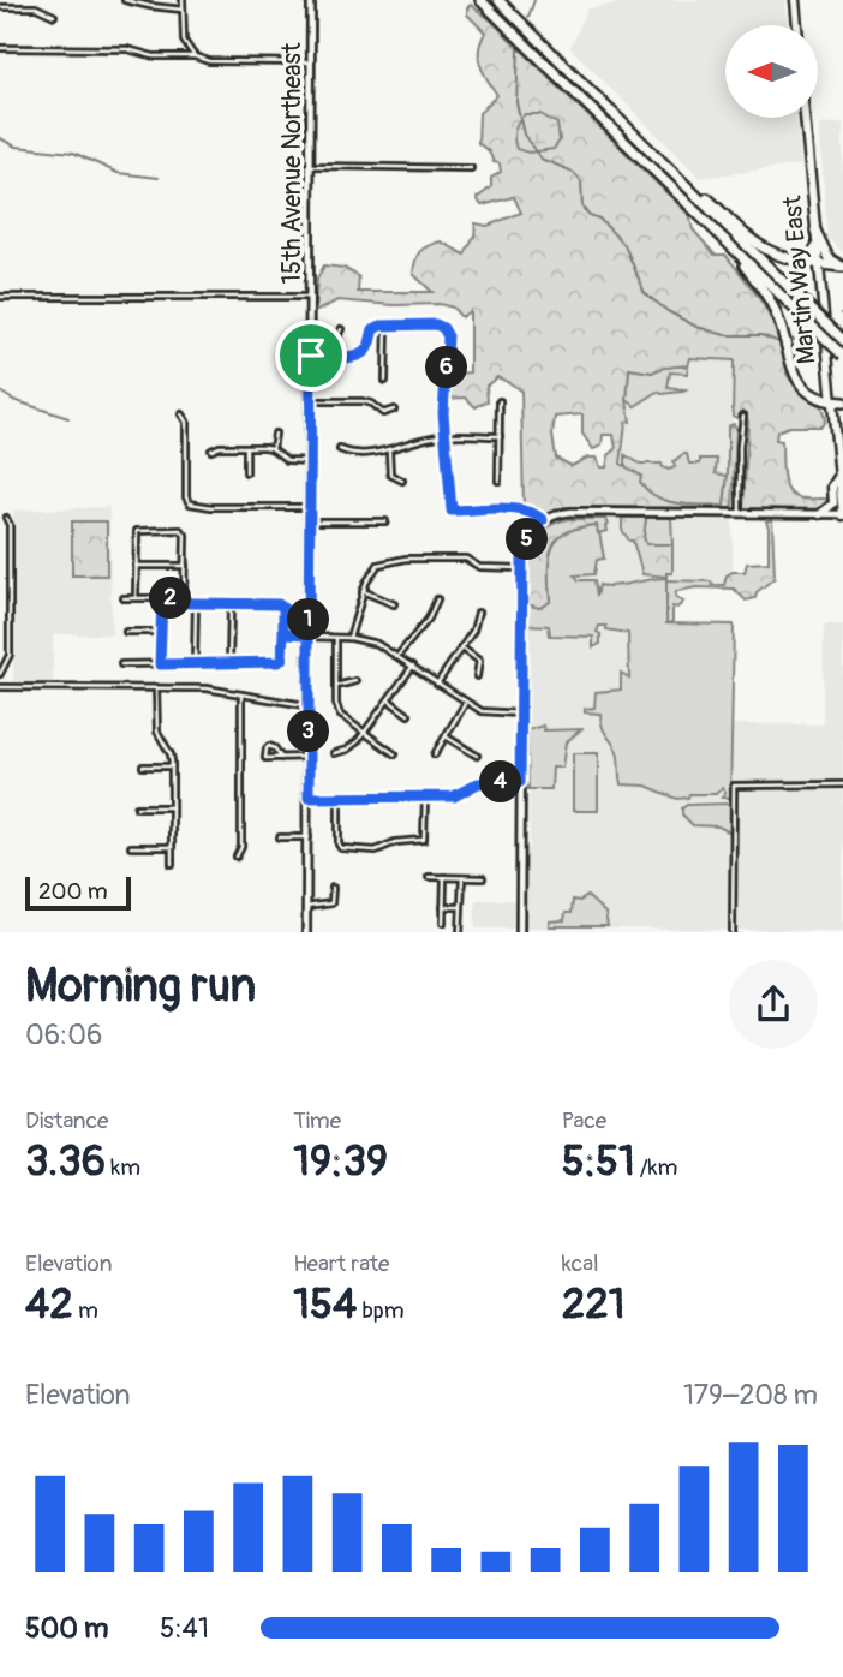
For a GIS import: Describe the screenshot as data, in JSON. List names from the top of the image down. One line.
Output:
{"streets":{"main road":["Martin Way East"],"street":["15th Avenue Northeast"]},"scale_bar":"200 m","north":"left","page":{"pins":["6","5","2","1","3","4"],"scale":"200 m","heading":["Morning run","06:06"],"stats":[["Distance","3.36 km"],["Time","19:39"],["Pace","5:51 /km"],["Elevation","42 m"],["Heart rate","154 bpm"],["kcal","221"]],"chart":["Elevation","179–208 m"],"list":[{"name":"500 m","note":"5:41"}]}}
